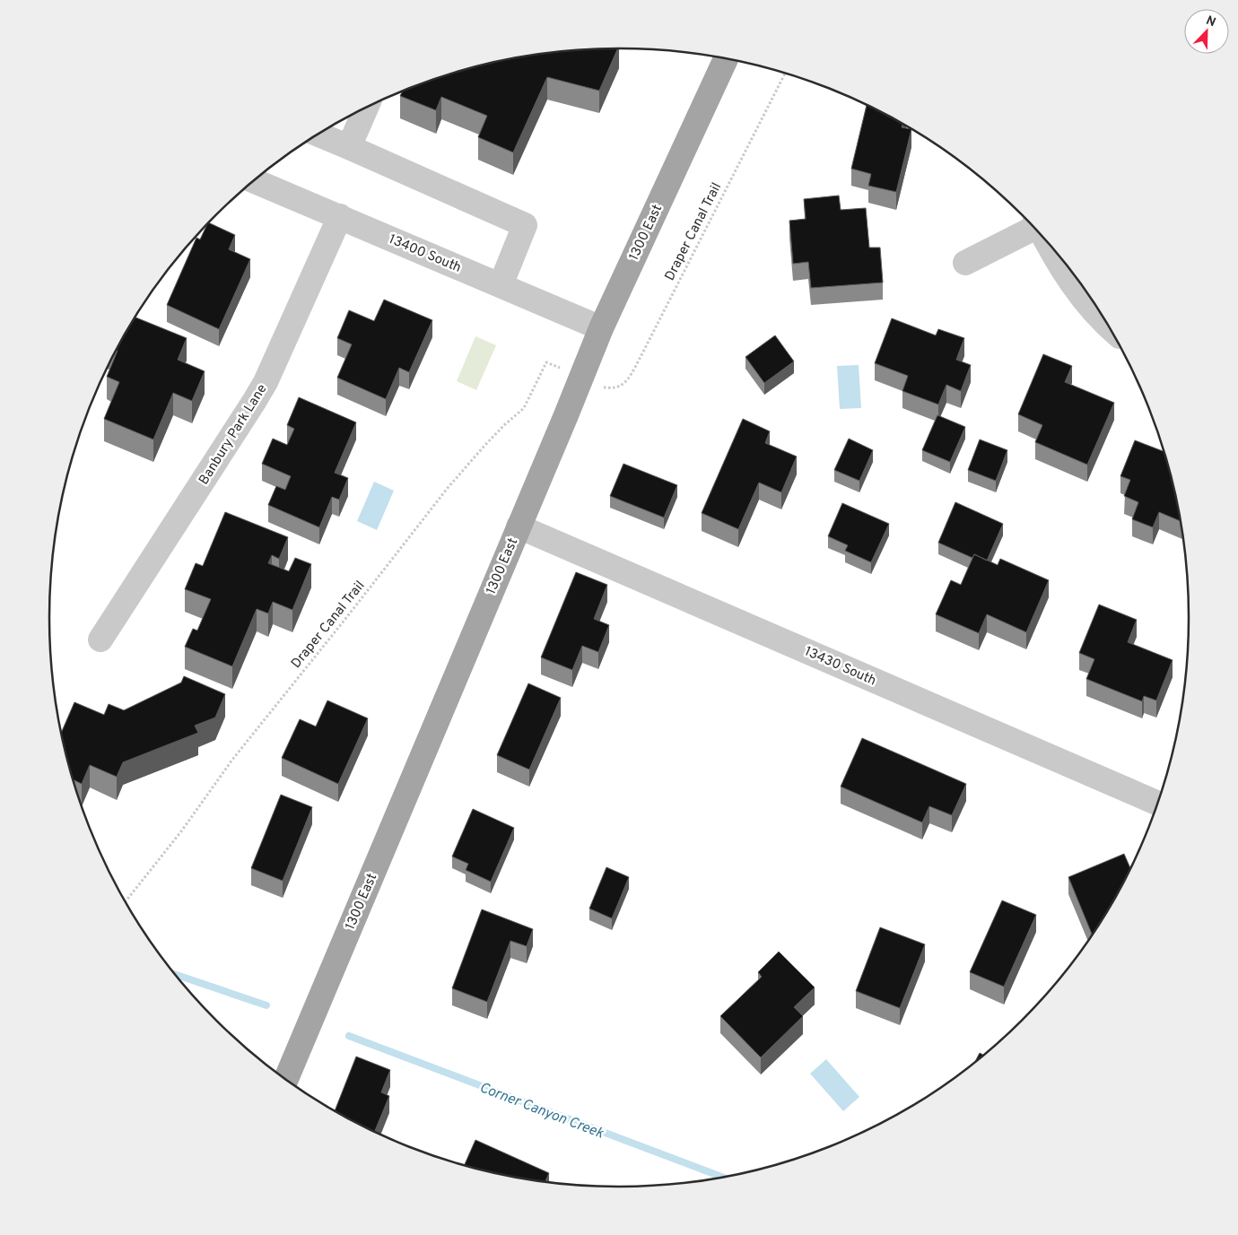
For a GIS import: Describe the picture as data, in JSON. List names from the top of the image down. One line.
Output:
{"streets":{"main road":["1300 East"],"street":["13400 South","Banbury Park Lane","13430 South"],"path":["Draper Canal Trail"]},"crossings":[["1300 East","13400 South"],["1300 East","13430 South"],["13400 South","Banbury Park Lane"]],"water":["Corner Canyon Creek"],"north":"top right"}
